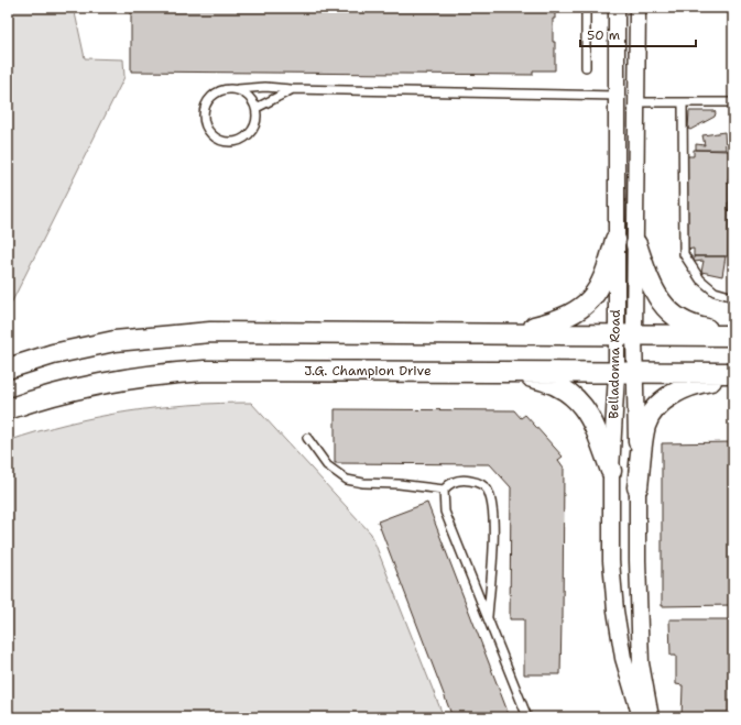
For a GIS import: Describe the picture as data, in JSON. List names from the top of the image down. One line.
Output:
{"streets":{"street":["Belladonna Road","J.G. Champion Drive"]},"crossings":[["Belladonna Road","J.G. Champion Drive"]],"scale_bar":"50 m"}
